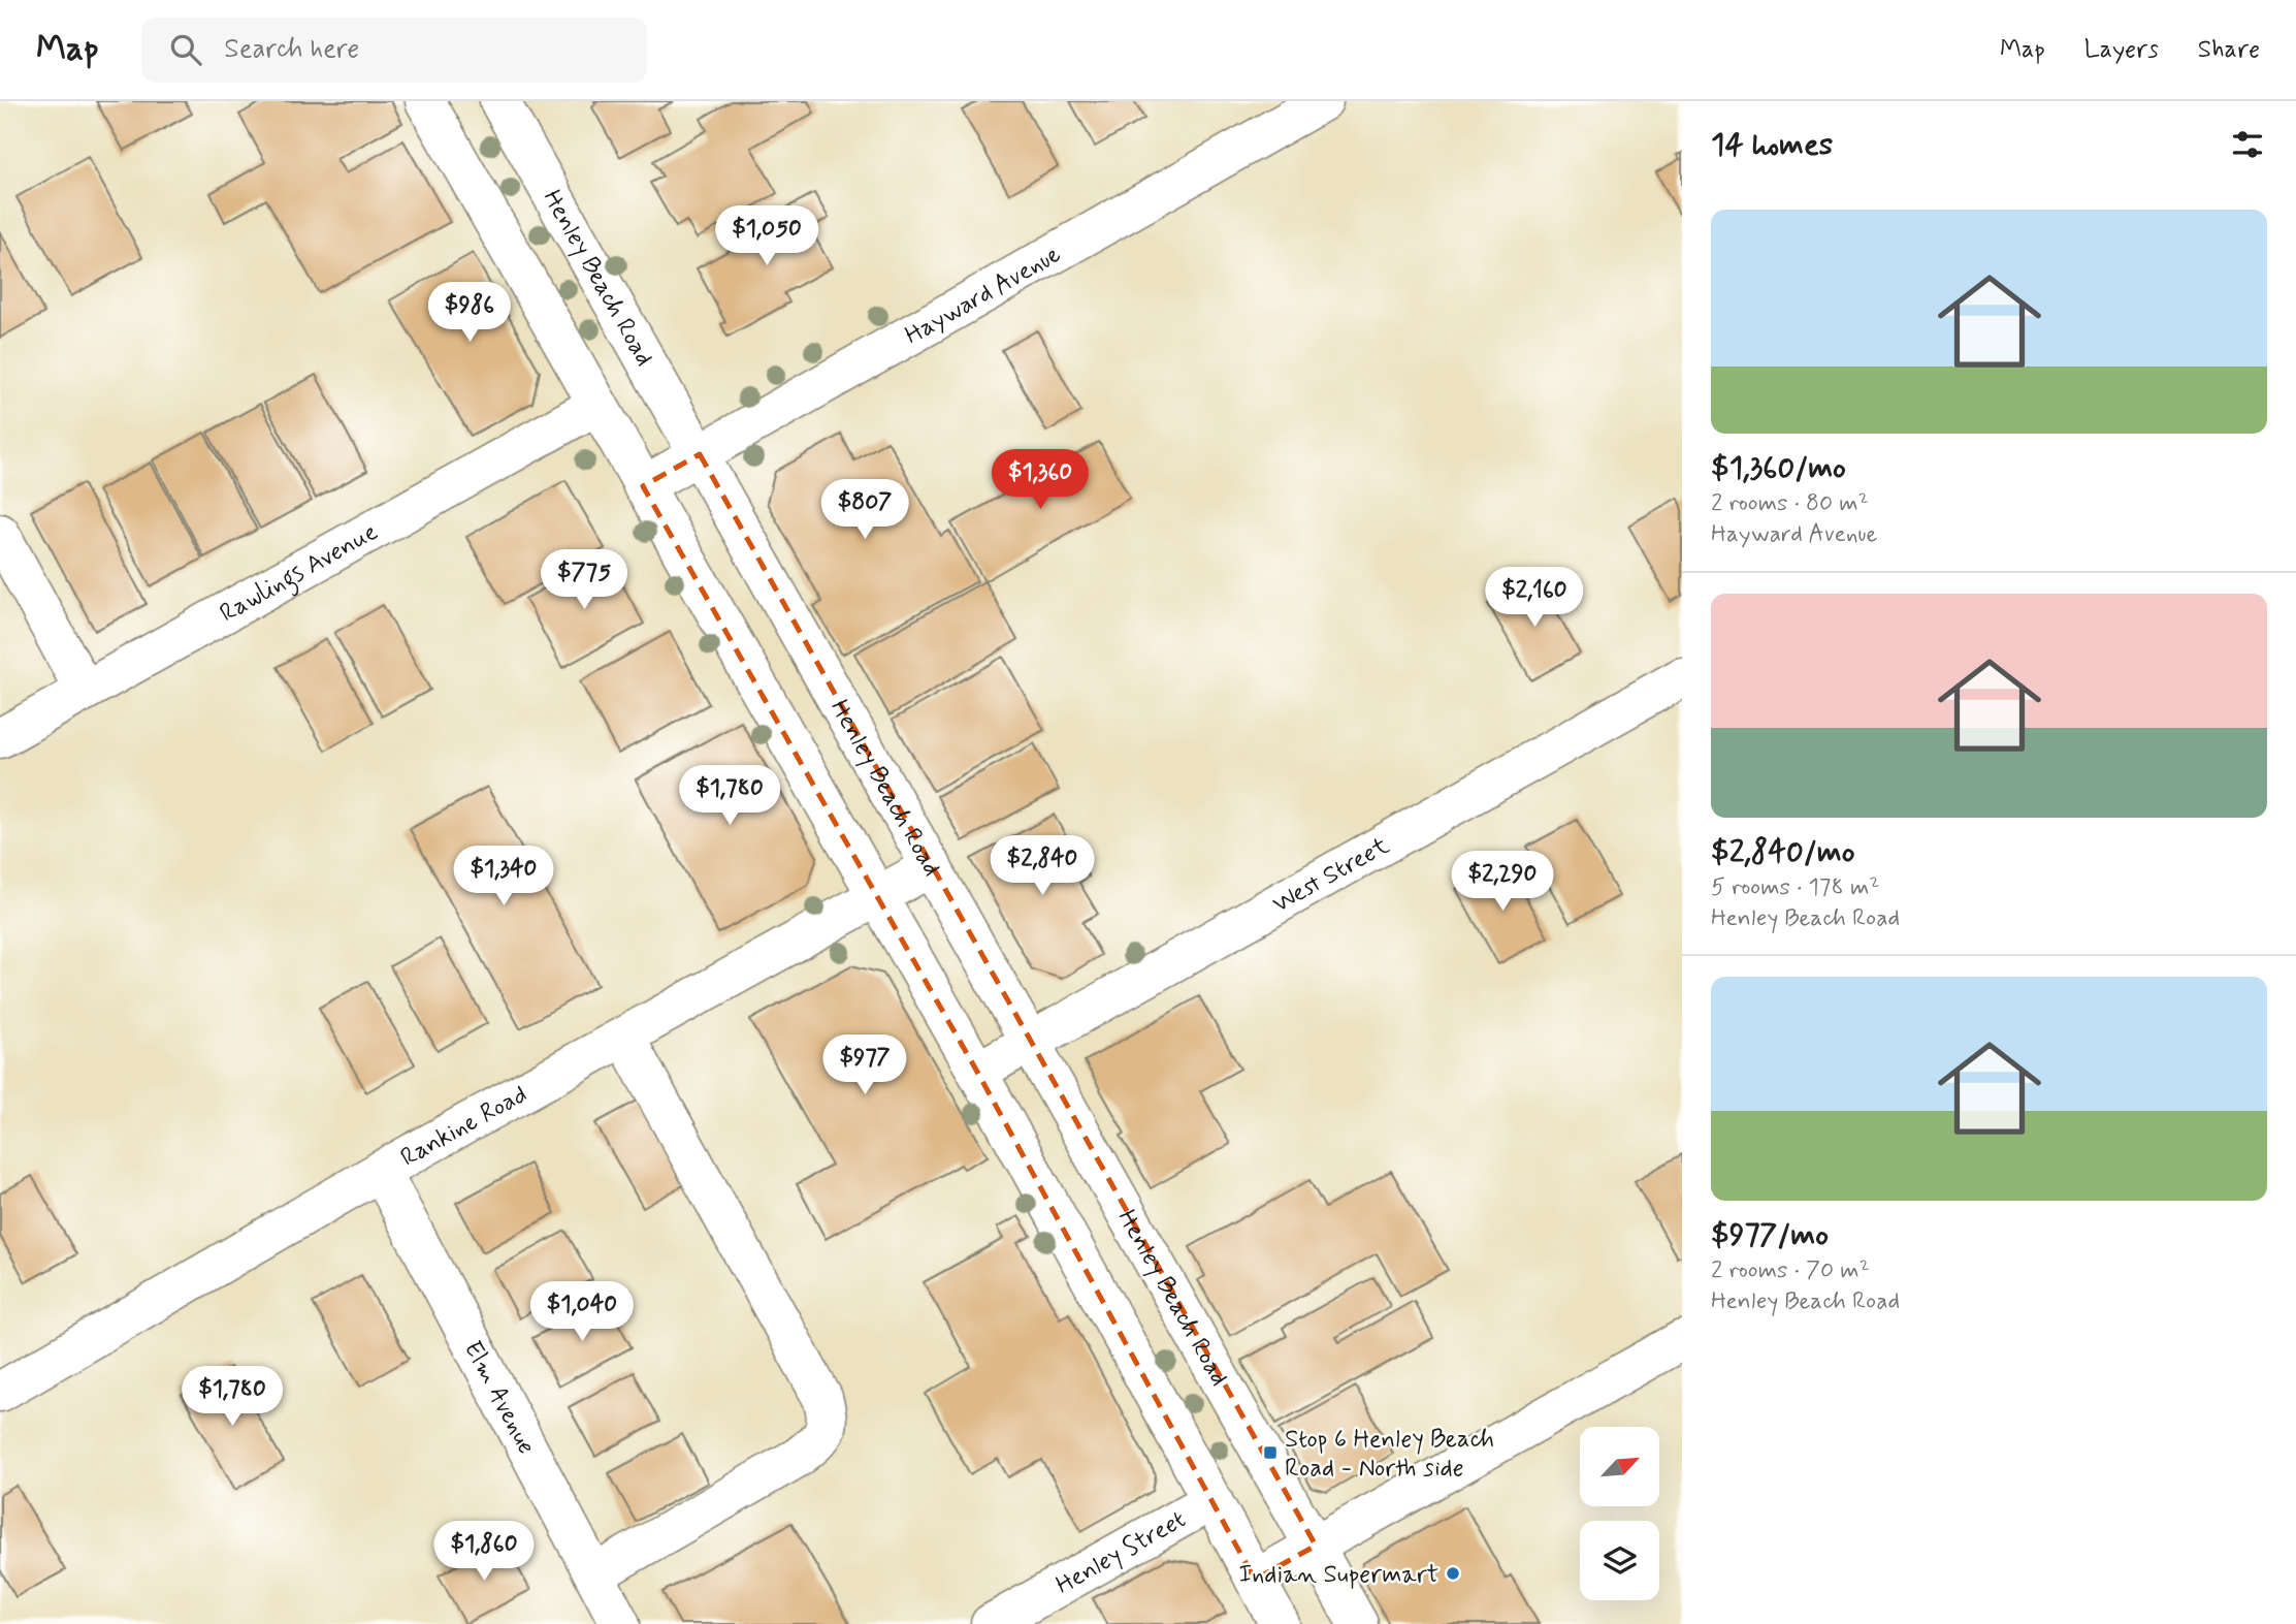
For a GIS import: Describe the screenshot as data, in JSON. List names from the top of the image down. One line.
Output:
{"streets":{"street":["Henley Beach Road","Hayward Avenue","Rawlings Avenue","West Street","Rankine Road","Elm Avenue","Henley Street"]},"crossings":[["Henley Beach Road","Hayward Avenue"],["Henley Beach Road","West Street"],["Henley Beach Road","Rankine Road"],["Rankine Road","Elm Avenue"]],"places":{"transit":["Stop 6 Henley Beach Road - North side"],"other":["Indian Supermart"]},"north":"top right","page":{"header":"Map","search":"Search here","nav":["Map","Layers","Share"],"heading":"14 homes","list":[{"name":"$1,360/mo","note":"2 rooms · 80 m² · Hayward Avenue"},{"name":"$2,840/mo","note":"5 rooms · 178 m² · Henley Beach Road"},{"name":"$977/mo","note":"2 rooms · 70 m² · Henley Beach Road"}],"price":["$1,050","$986","$1,360","$807","$775","$2,160","$1,780","$2,840","$1,340","$2,290","$977","$1,040","$1,780","$1,860"]}}
